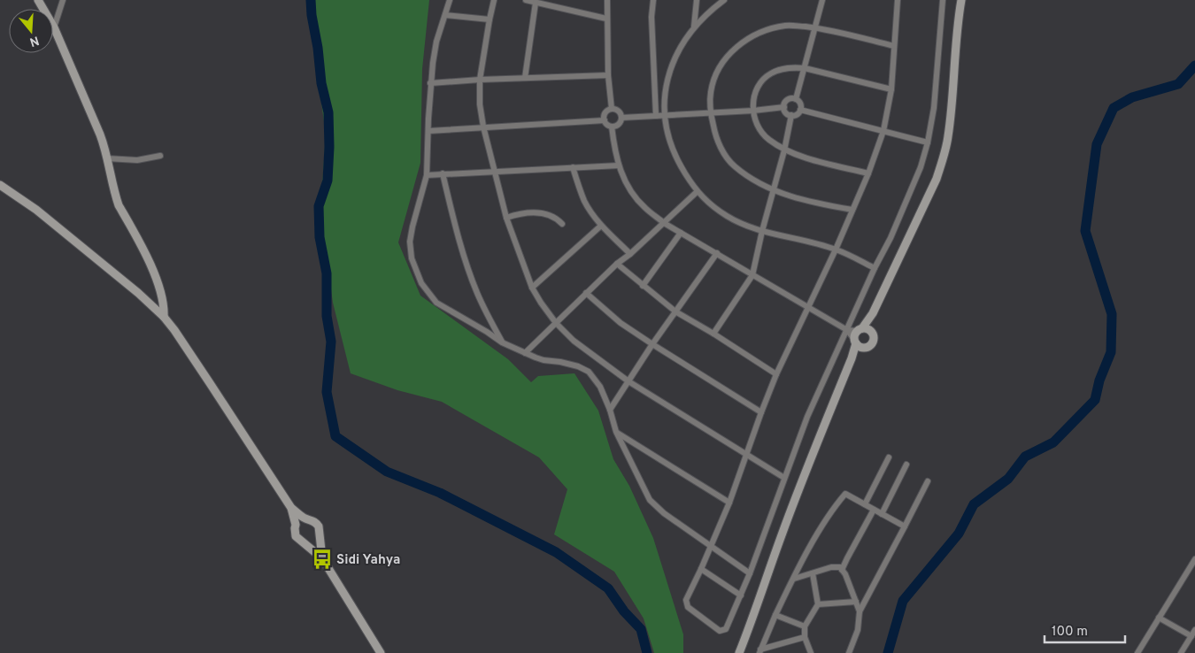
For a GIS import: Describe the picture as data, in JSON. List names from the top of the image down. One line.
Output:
{"places":{"bus stop":["Sidi Yahya"]},"scale_bar":"100 m","north":"bottom"}
